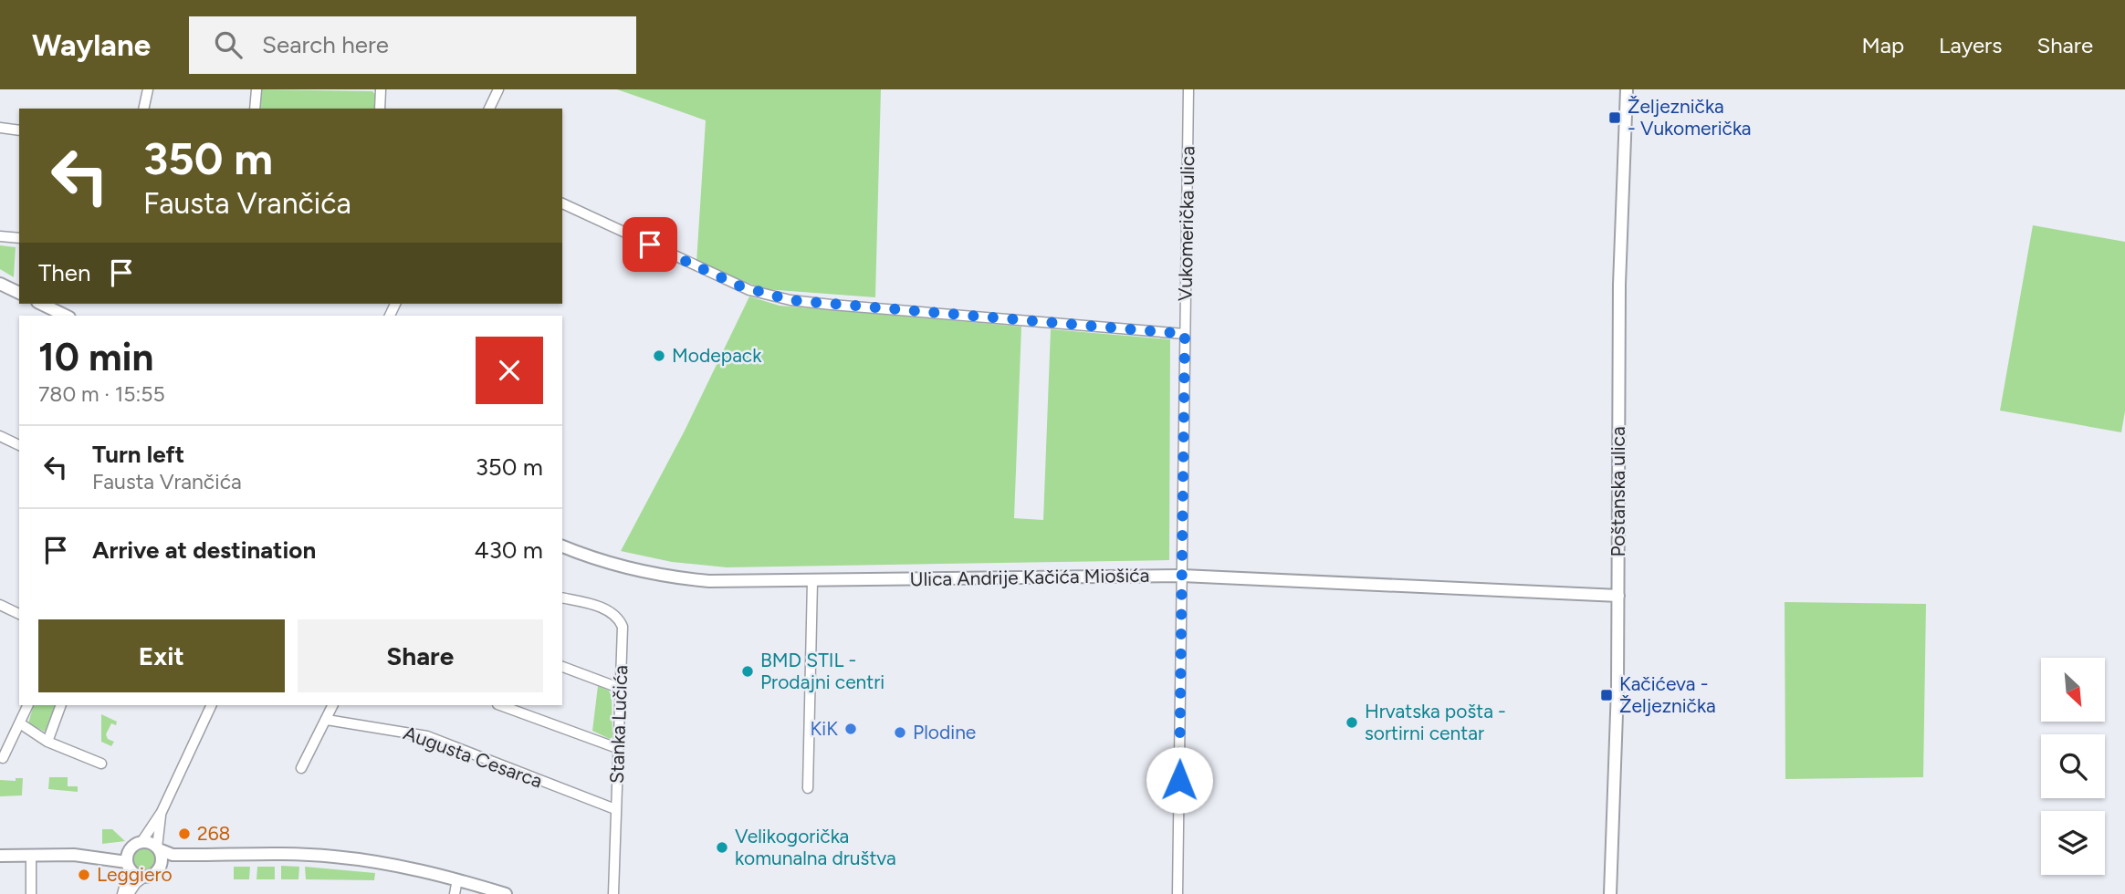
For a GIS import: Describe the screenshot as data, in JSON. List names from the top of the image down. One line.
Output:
{"streets":{"main road":["Poštanska ulica","Ulica Andrije Kačića Miošića"],"street":["Vukomerička ulica","Stanka Lučića","Augusta Cesarca"]},"crossings":[["Vukomerička ulica","Ulica Andrije Kačića Miošića"],["Poštanska ulica","Ulica Andrije Kačića Miošića"],["Stanka Lučića","Augusta Cesarca"]],"places":{"transit":["Željeznička - Vukomerička","Kačićeva - Željeznička"],"other":["Modepack","BMD STIL - Prodajni centri","Hrvatska pošta - sortirni centar","KiK","Plodine","268","Velikogorička komunalna društva","Leggiero"]},"north":"bottom right","page":{"header":"Waylane","search":"Search here","nav":["Map","Layers","Share"],"turn":["350 m","Fausta Vrančića"],"then":"Then","heading":["10 min","780 m · 15:55"],"list":[{"name":"Turn left","note":"Fausta Vrančića","value":"350 m"},{"name":"Arrive at destination","value":"430 m"}],"buttons":["Exit","Share"]}}
